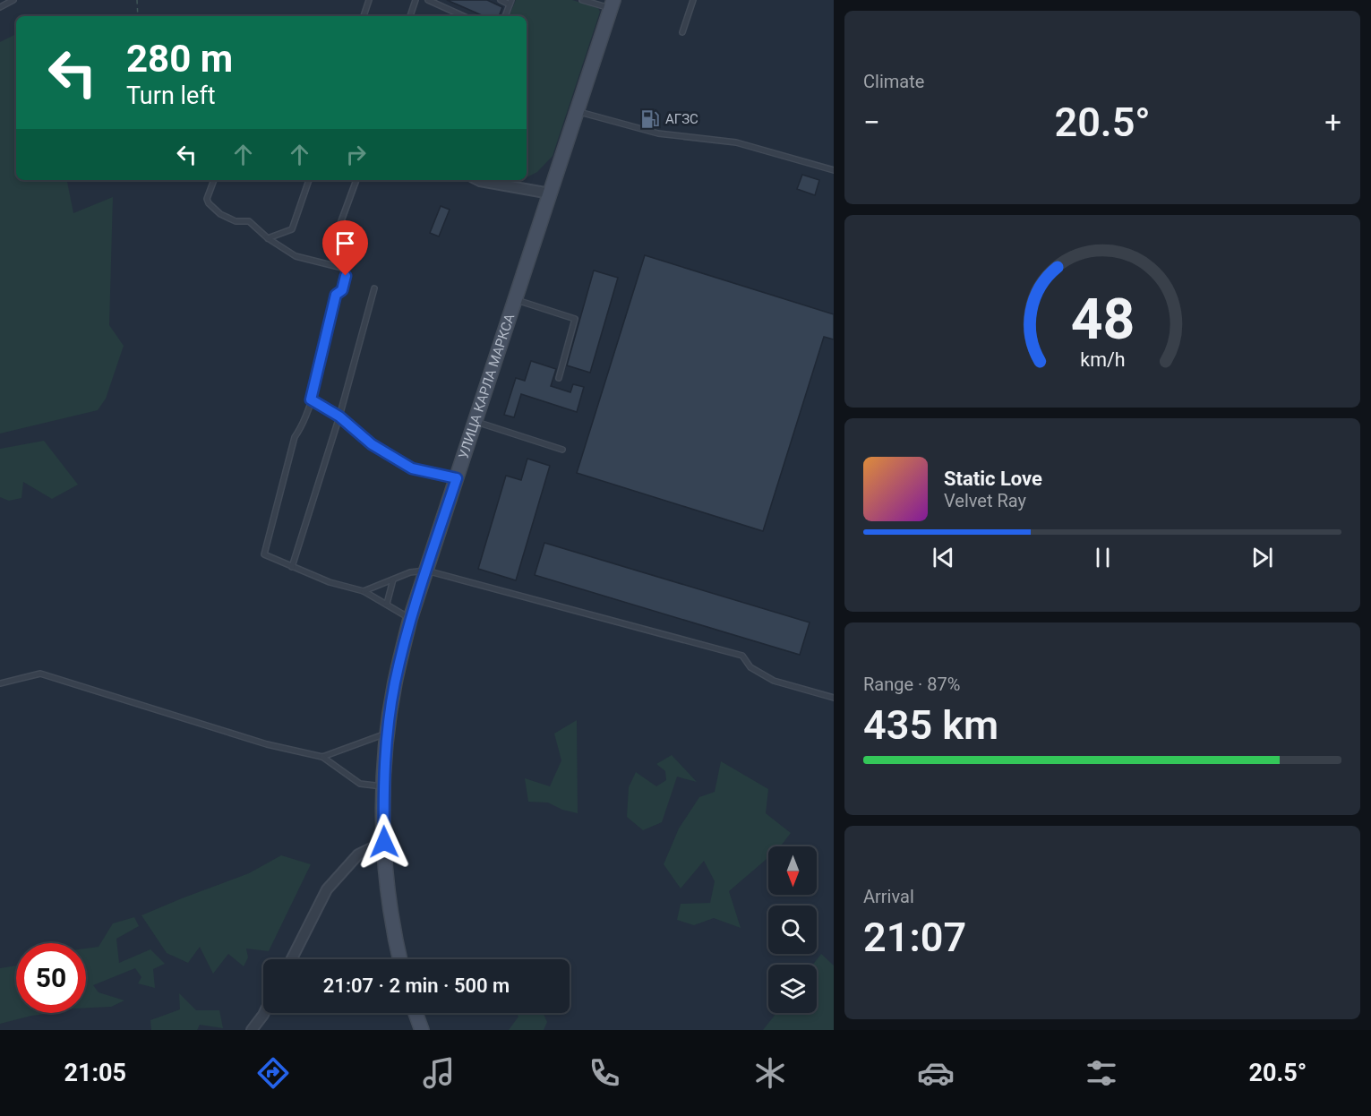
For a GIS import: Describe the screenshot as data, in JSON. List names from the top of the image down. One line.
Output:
{"streets":{"main road":["УЛИЦА КАРЛА МАРКСА"]},"places":{"fuel station":["АГЗС"]},"north":"bottom","page":{"tile":["Climate",["Range · 87%","435 km"],["Arrival","21:07"]],"turn":["280 m","Turn left"],"heat":["−","20.5°","+"],"song":["Static Love","Velvet Ray"],"limit":"50","trip":"21:07 · 2 min · 500 m","tabs":["21:05","20.5°"],"gauge":["48","km/h"]}}
